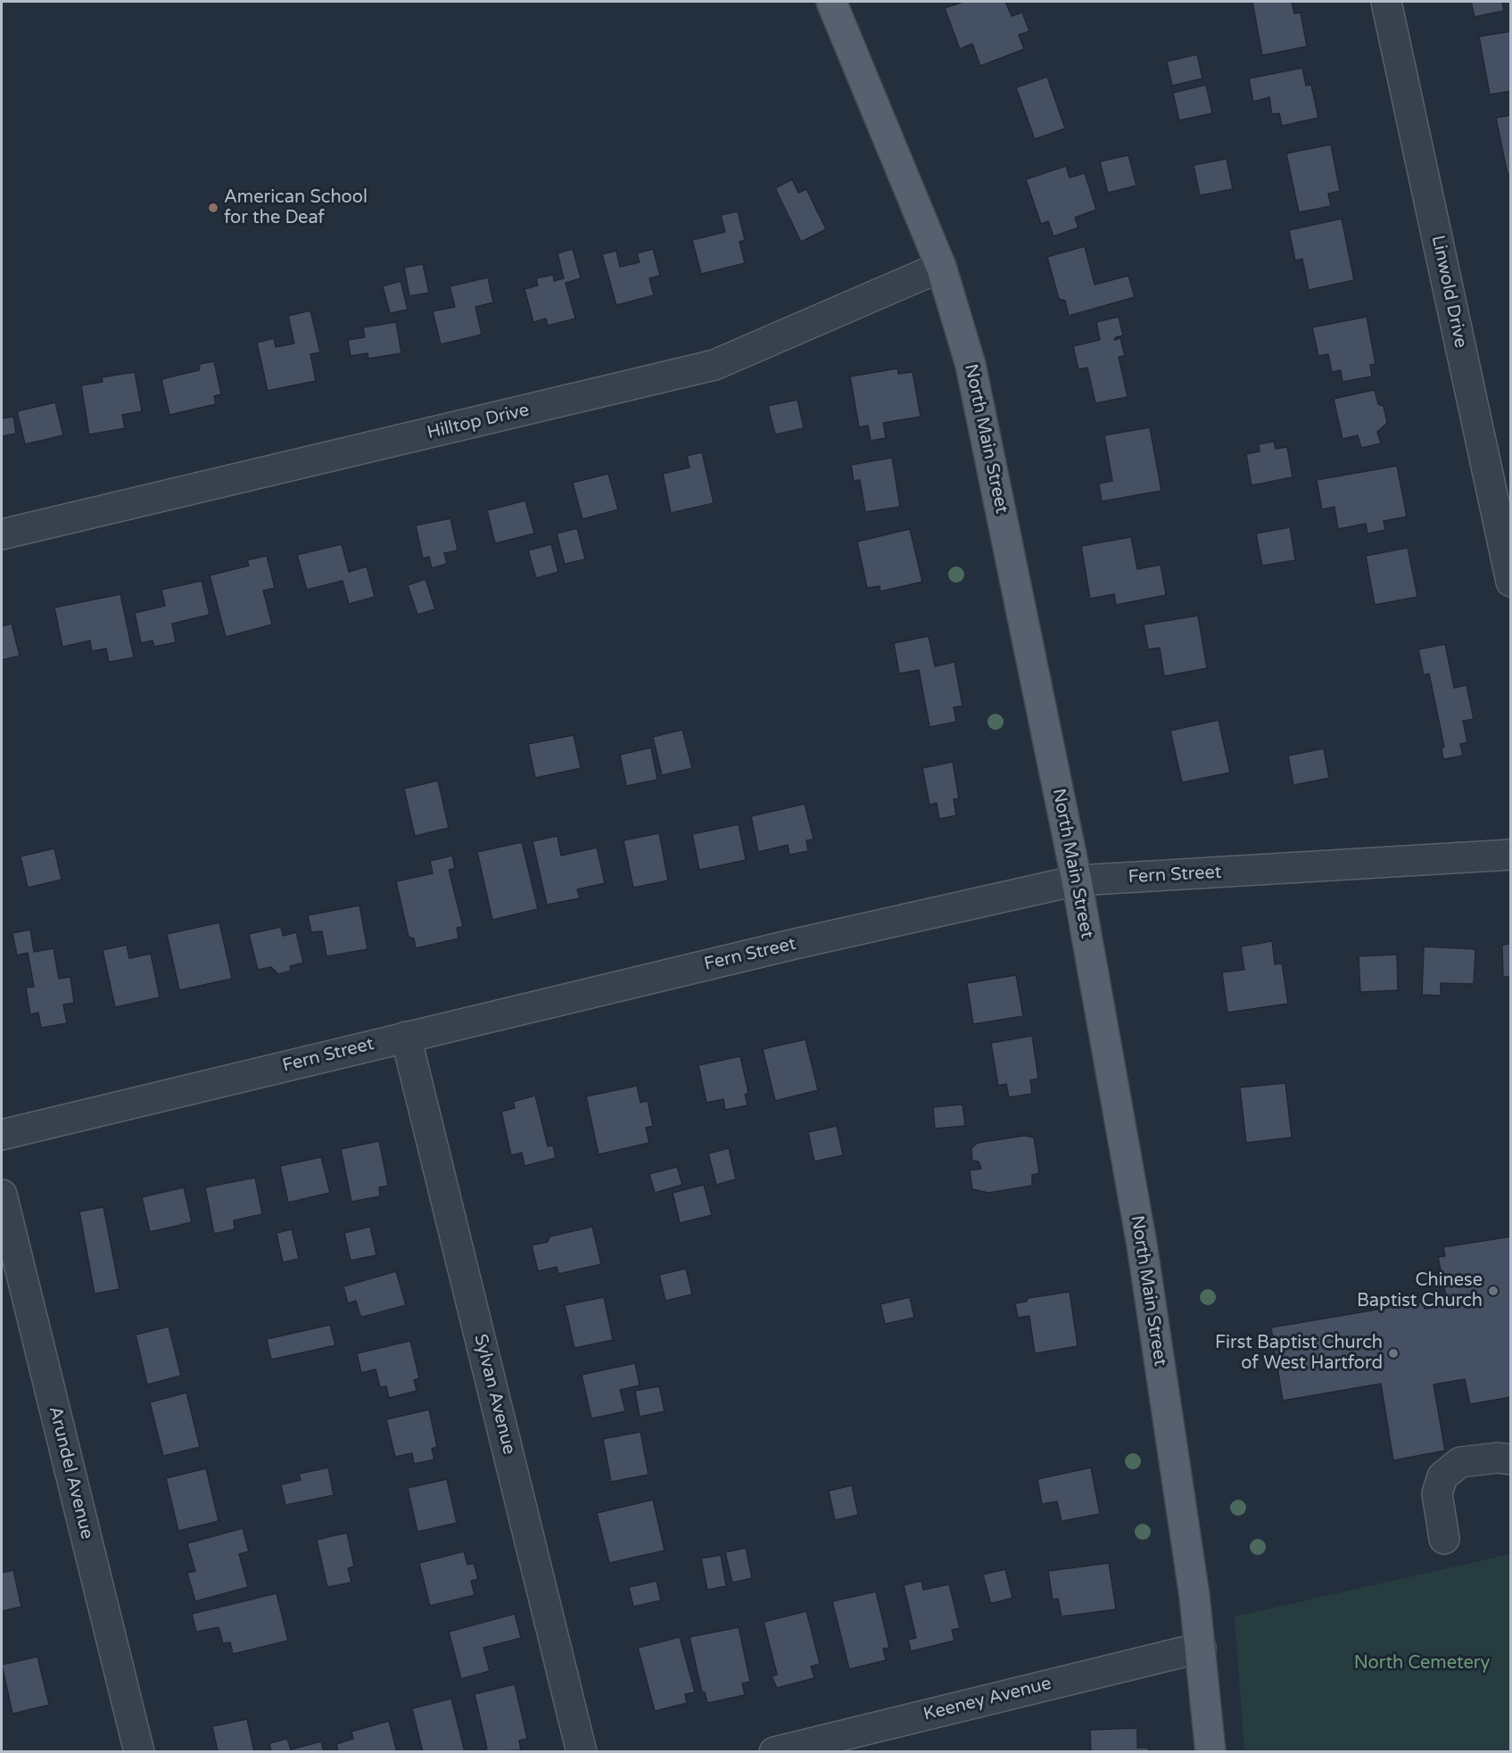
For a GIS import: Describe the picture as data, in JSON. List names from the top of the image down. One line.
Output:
{"streets":{"main road":["North Main Street"],"street":["Linwold Drive","Hilltop Drive","Fern Street","Sylvan Avenue","Arundel Avenue","Keeney Avenue"]},"crossings":[["Hilltop Drive","North Main Street"],["North Main Street","Fern Street"],["North Main Street","Keeney Avenue"],["Fern Street","Sylvan Avenue"]],"parks":["North Cemetery"],"places":["American School for the Deaf","Chinese Baptist Church","First Baptist Church of West Hartford"]}
